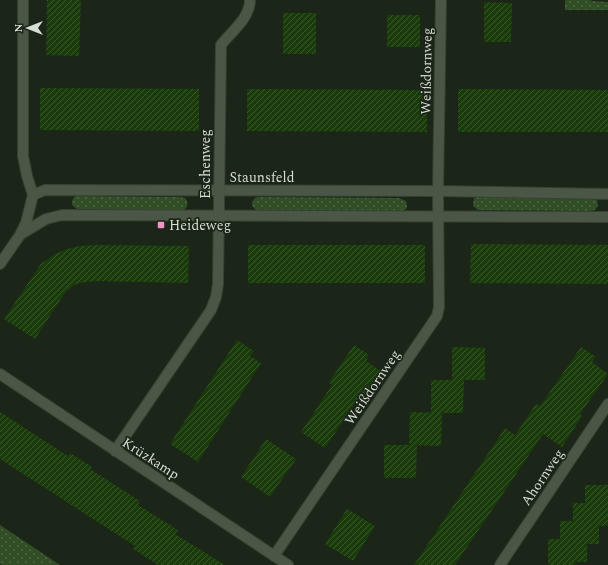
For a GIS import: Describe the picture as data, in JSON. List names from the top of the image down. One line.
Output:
{"streets":{"street":["Weißdornweg","Eschenweg","Staunsfeld","Krüzkamp","Ahornweg"]},"crossings":[["Weißdornweg","Staunsfeld"],["Weißdornweg","Krüzkamp"],["Eschenweg","Staunsfeld"],["Eschenweg","Krüzkamp"]],"places":{"transit":["Heideweg"]},"north":"left"}
